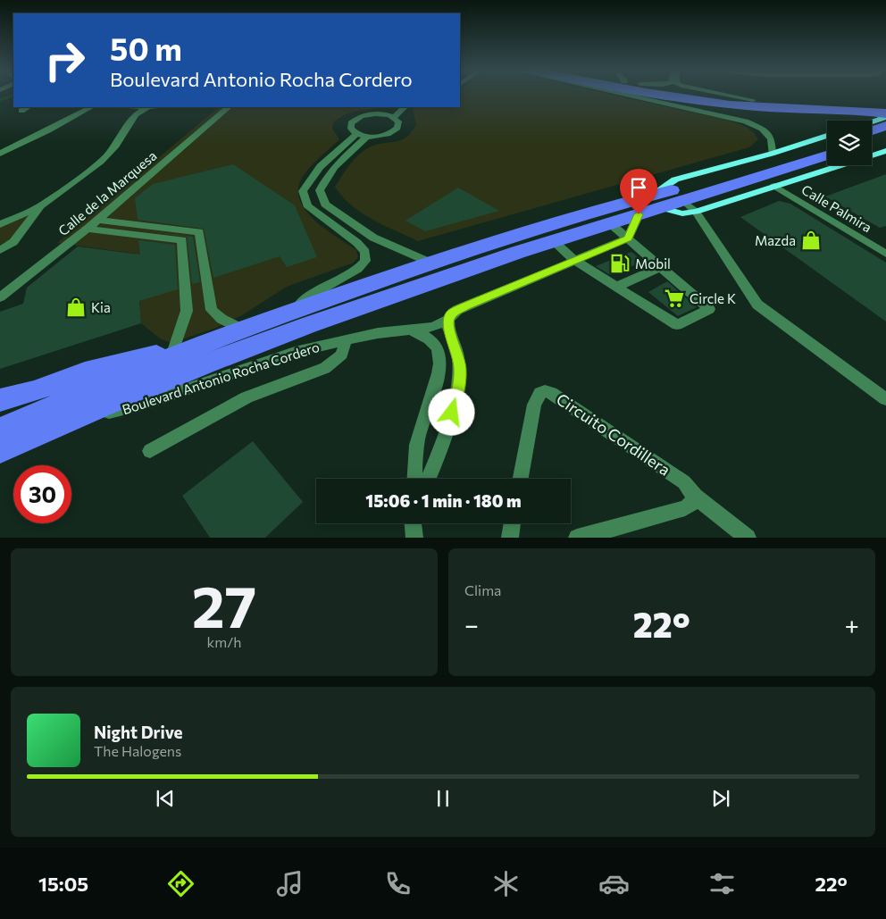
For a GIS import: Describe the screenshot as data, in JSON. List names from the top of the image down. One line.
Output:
{"streets":{"street":["Calle de la Marquesa","Calle Palmira","Boulevard Antonio Rocha Cordero","Circuito Cordillera"]},"places":{"shop":["Mazda","Kia"],"fuel station":["Mobil"],"supermarket":["Circle K"]},"page":{"turn":["50 m","Boulevard Antonio Rocha Cordero"],"limit":"30","trip":"15:06 · 1 min · 180 m","tile":[["27","km/h"],"Clima"],"heat":["−","22°","+"],"song":["Night Drive","The Halogens"],"tabs":["15:05","22°"]}}
